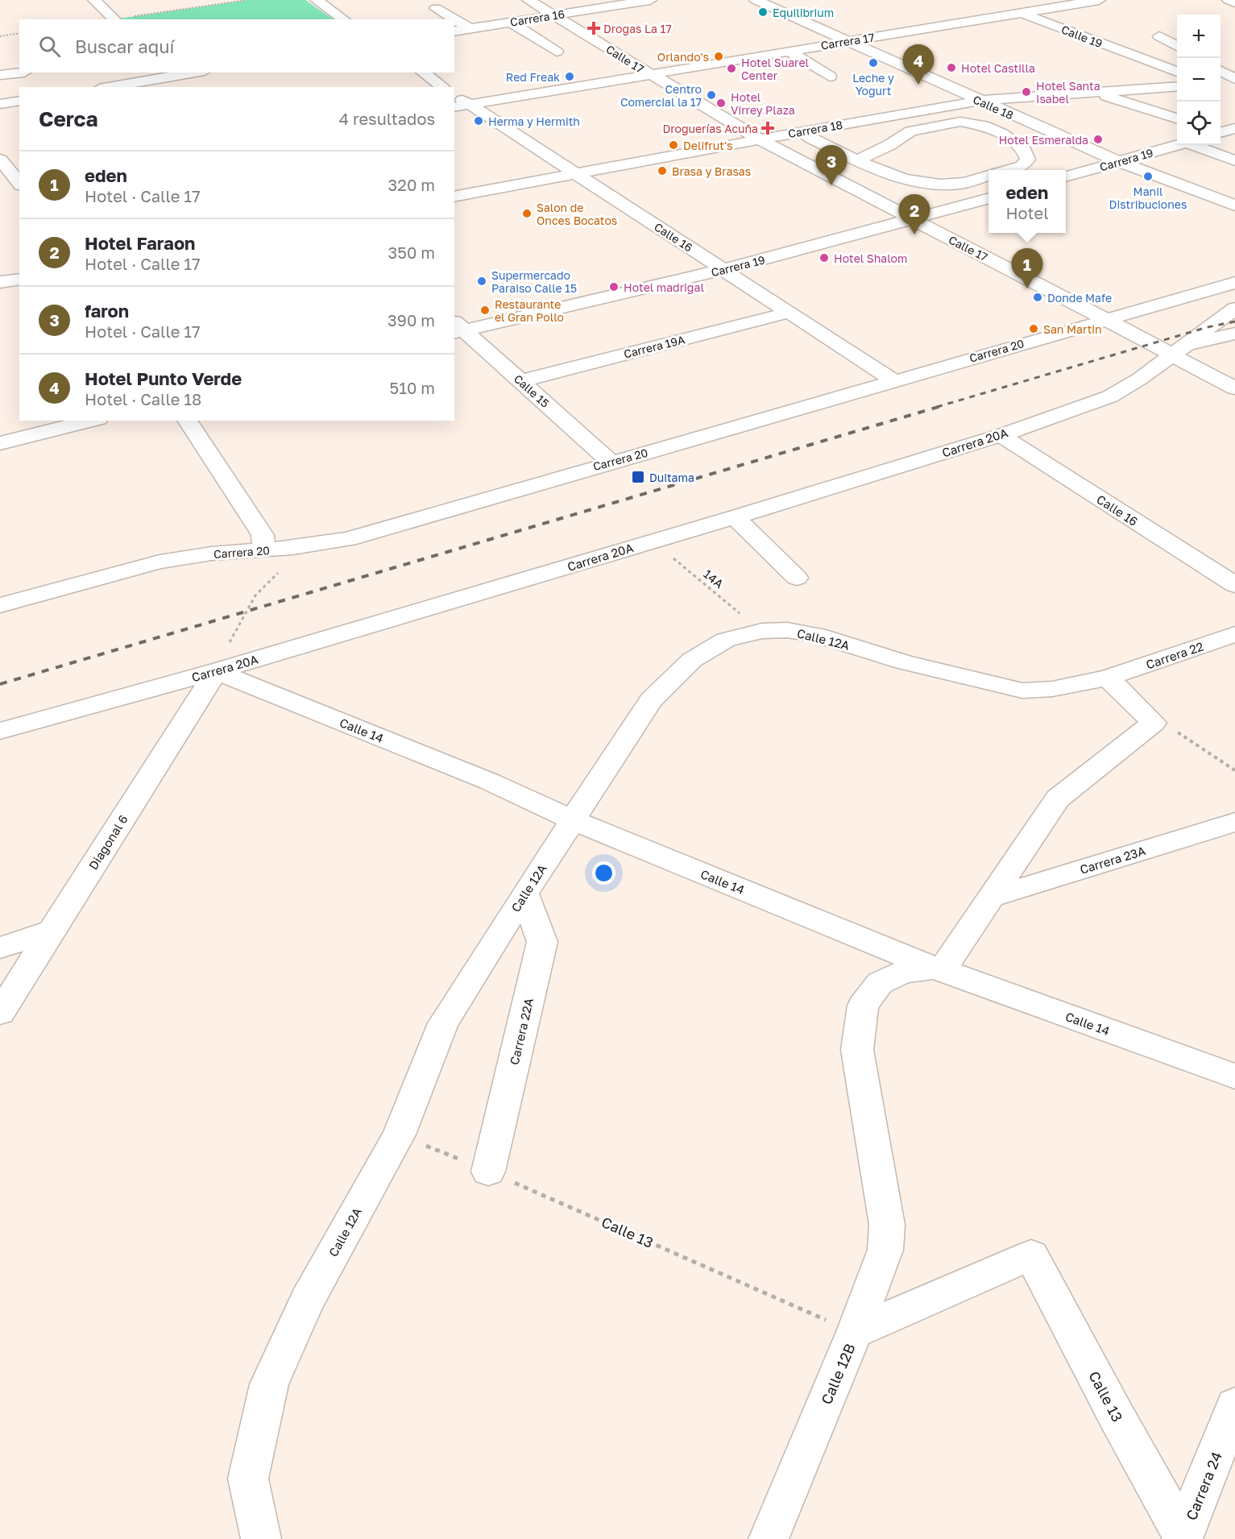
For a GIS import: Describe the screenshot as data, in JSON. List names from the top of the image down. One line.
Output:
{"streets":{"street":["Carrera 16","Calle 19","Carrera 17","Calle 17","Calle 18","Carrera 18","Carrera 19","Calle 16","Carrera 19A","Carrera 20","Calle 15","Carrera 20A","Calle 12A","Carrera 22","Calle 14","Diagonal 6","Carrera 23A","Carrera 22A","Calle 13","Calle 12B","Carrera 24"],"path":["14A"]},"crossings":[["Carrera 16","Calle 17"],["Calle 19","Carrera 17"],["Carrera 17","Calle 17"],["Carrera 17","Calle 18"],["Carrera 17","Calle 16"],["Calle 17","Carrera 18"],["Calle 17","Carrera 19"],["Calle 17","Carrera 20"],["Calle 17","Carrera 20A"],["Calle 18","Carrera 18"],["Calle 18","Carrera 19"],["Carrera 18","Calle 16"],["Carrera 19","Calle 16"],["Carrera 19","Calle 15"],["Calle 16","Carrera 19A"],["Calle 16","Carrera 20"],["Calle 16","Carrera 20A"],["Carrera 19A","Calle 15"],["Carrera 20","Calle 15"],["Carrera 20A","14A"],["Carrera 20A","Calle 14"],["Carrera 20A","Diagonal 6"],["14A","Calle 12A"],["Calle 12A","Carrera 22"],["Calle 12A","Calle 14"],["Calle 12A","Carrera 22A"],["Calle 12A","Calle 13"],["Calle 14","Diagonal 6"],["Carrera 22A","Calle 13"],["Calle 13","Calle 12B"],["Calle 13","Carrera 24"]],"places":{"other":["Equilibrium","Orlando's","Leche y Yogurt","Hotel Castilla","Hotel Suarel Center","Red Freak","Hotel Santa Isabel","Centro Comercial la 17","Hotel Virrey Plaza","Herma y Hermith","Hotel Esmeralda","Delifrut's","Brasa y Brasas","Manil Distribuciones","Salon de Onces Bocatos","Hotel Shalom","Supermercado Paraiso Calle 15","Hotel madrigal","Donde Mafe","Restaurante el Gran Pollo","San Martin"],"health":["Drogas La 17","Droguerías Acuña"],"transit":["Duitama"]},"page":{"map_buttons":["+","−"],"search":"Buscar aquí","pins":["4","3","2","1"],"heading":["Cerca","4 resultados"],"list":[{"mark":"1","name":"eden","note":"Hotel · Calle 17","value":"320 m"},{"mark":"2","name":"Hotel Faraon","note":"Hotel · Calle 17","value":"350 m"},{"mark":"3","name":"faron","note":"Hotel · Calle 17","value":"390 m"},{"mark":"4","name":"Hotel Punto Verde","note":"Hotel · Calle 18","value":"510 m"}],"popup":["eden","Hotel"]}}
